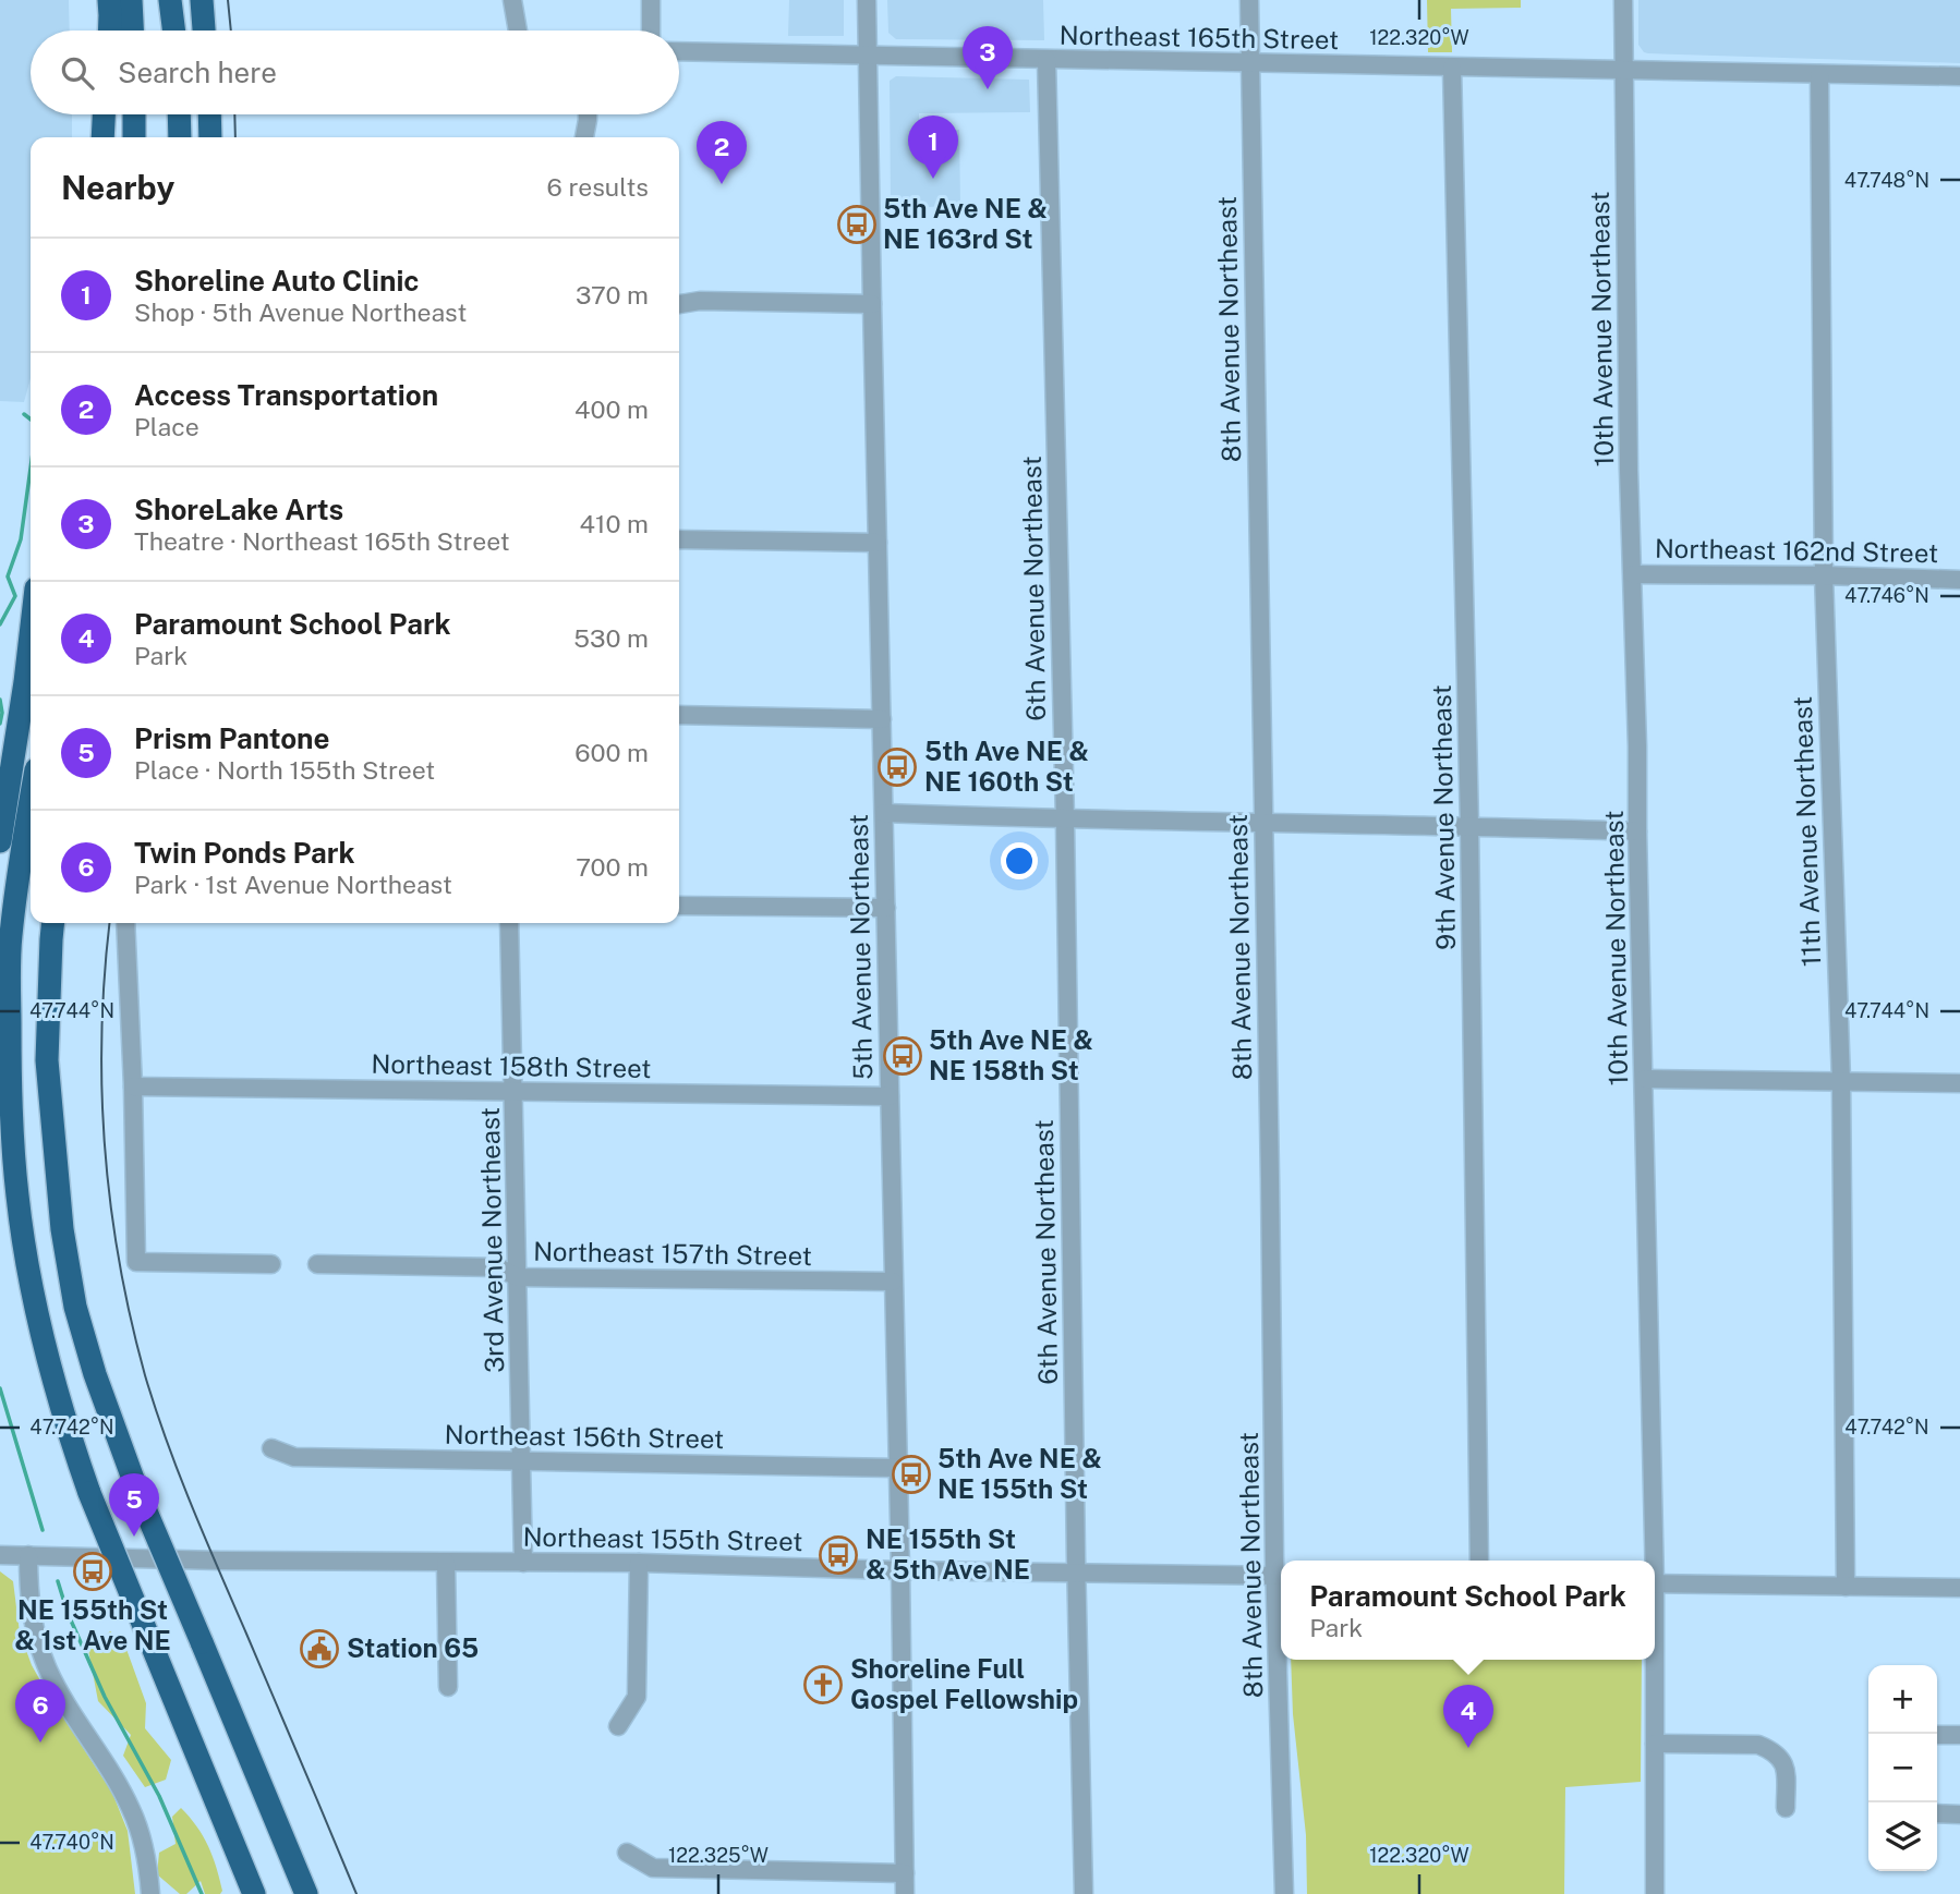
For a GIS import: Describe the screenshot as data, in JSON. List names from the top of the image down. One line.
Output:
{"streets":{"street":["Northeast 165th Street","8th Avenue Northeast","10th Avenue Northeast","Northeast 162nd Street","6th Avenue Northeast","9th Avenue Northeast","11th Avenue Northeast","5th Avenue Northeast","Northeast 158th Street","3rd Avenue Northeast","Northeast 157th Street","Northeast 156th Street","Northeast 155th Street"]},"crossings":[["Northeast 165th Street","8th Avenue Northeast"],["Northeast 165th Street","10th Avenue Northeast"],["Northeast 165th Street","6th Avenue Northeast"],["Northeast 165th Street","9th Avenue Northeast"],["Northeast 165th Street","11th Avenue Northeast"],["Northeast 165th Street","5th Avenue Northeast"],["8th Avenue Northeast","Northeast 155th Street"],["10th Avenue Northeast","Northeast 162nd Street"],["Northeast 162nd Street","11th Avenue Northeast"],["6th Avenue Northeast","Northeast 155th Street"],["5th Avenue Northeast","Northeast 158th Street"],["5th Avenue Northeast","Northeast 157th Street"],["5th Avenue Northeast","Northeast 156th Street"],["5th Avenue Northeast","Northeast 155th Street"],["Northeast 158th Street","3rd Avenue Northeast"],["3rd Avenue Northeast","Northeast 157th Street"],["3rd Avenue Northeast","Northeast 156th Street"],["3rd Avenue Northeast","Northeast 155th Street"]],"places":{"bus stop":["5th Ave NE & NE 163rd St","5th Ave NE & NE 160th St","5th Ave NE & NE 158th St","5th Ave NE & NE 155th St","NE 155th St & 5th Ave NE","NE 155th St & 1st Ave NE"],"public building":["Station 65"],"church":["Shoreline Full Gospel Fellowship"]},"page":{"pins":["3","1","2","5","6","4"],"search":"Search here","heading":["Nearby","6 results"],"list":[{"mark":"1","name":"Shoreline Auto Clinic","note":"Shop · 5th Avenue Northeast","value":"370 m"},{"mark":"2","name":"Access Transportation","note":"Place","value":"400 m"},{"mark":"3","name":"ShoreLake Arts","note":"Theatre · Northeast 165th Street","value":"410 m"},{"mark":"4","name":"Paramount School Park","note":"Park","value":"530 m"},{"mark":"5","name":"Prism Pantone","note":"Place · North 155th Street","value":"600 m"},{"mark":"6","name":"Twin Ponds Park","note":"Park · 1st Avenue Northeast","value":"700 m"}],"popup":["Paramount School Park","Park"],"map_buttons":["+","−"]},"coordinates":["122.320°W","47.748°N","47.746°N","47.744°N","47.742°N","47.740°N","122.325°W"]}
